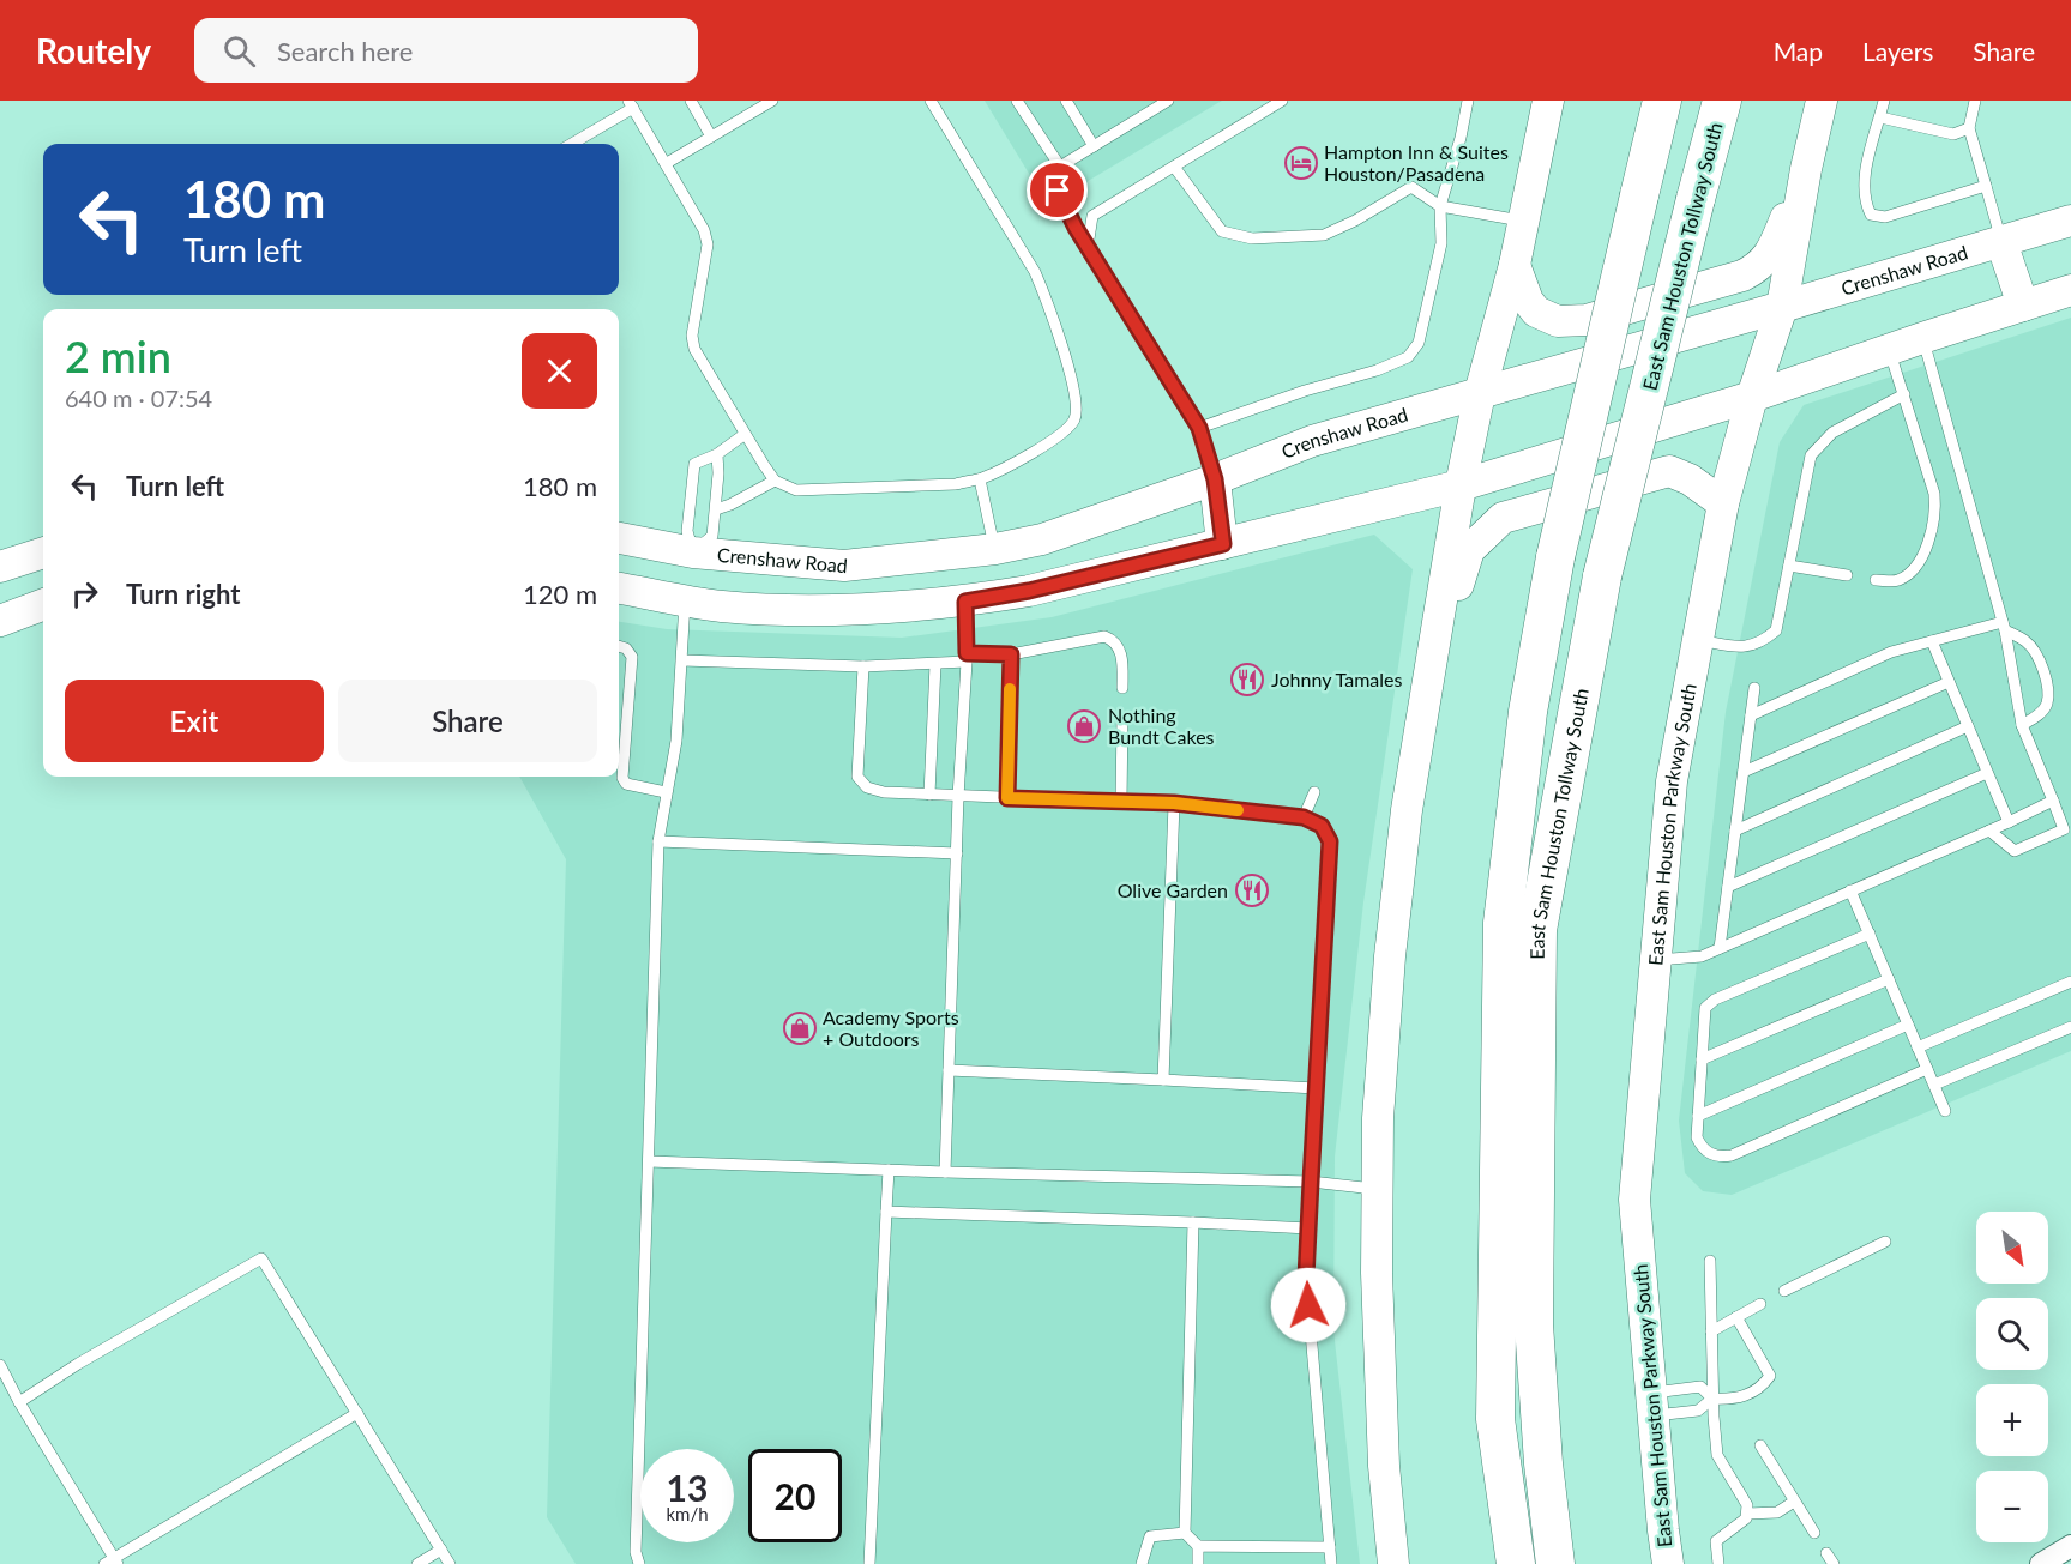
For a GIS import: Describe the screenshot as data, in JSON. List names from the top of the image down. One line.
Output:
{"streets":{"highway":["East Sam Houston Tollway South"],"main road":["Crenshaw Road","East Sam Houston Parkway South"]},"crossings":[["Crenshaw Road","East Sam Houston Parkway South"]],"places":{"hotel":["Hampton Inn & Suites Houston/Pasadena"],"restaurant":["Johnny Tamales","Olive Garden"],"shop":["Nothing Bundt Cakes","Academy Sports + Outdoors"]},"north":"bottom right","page":{"header":"Routely","search":"Search here","nav":["Map","Layers","Share"],"turn":["180 m","Turn left"],"heading":["2 min","640 m · 07:54"],"list":[{"name":"Turn left","value":"180 m"},{"name":"Turn right","value":"120 m"}],"buttons":["Exit","Share"],"map_buttons":["+","−"],"speed":"13 km/h","limit":"20"}}
